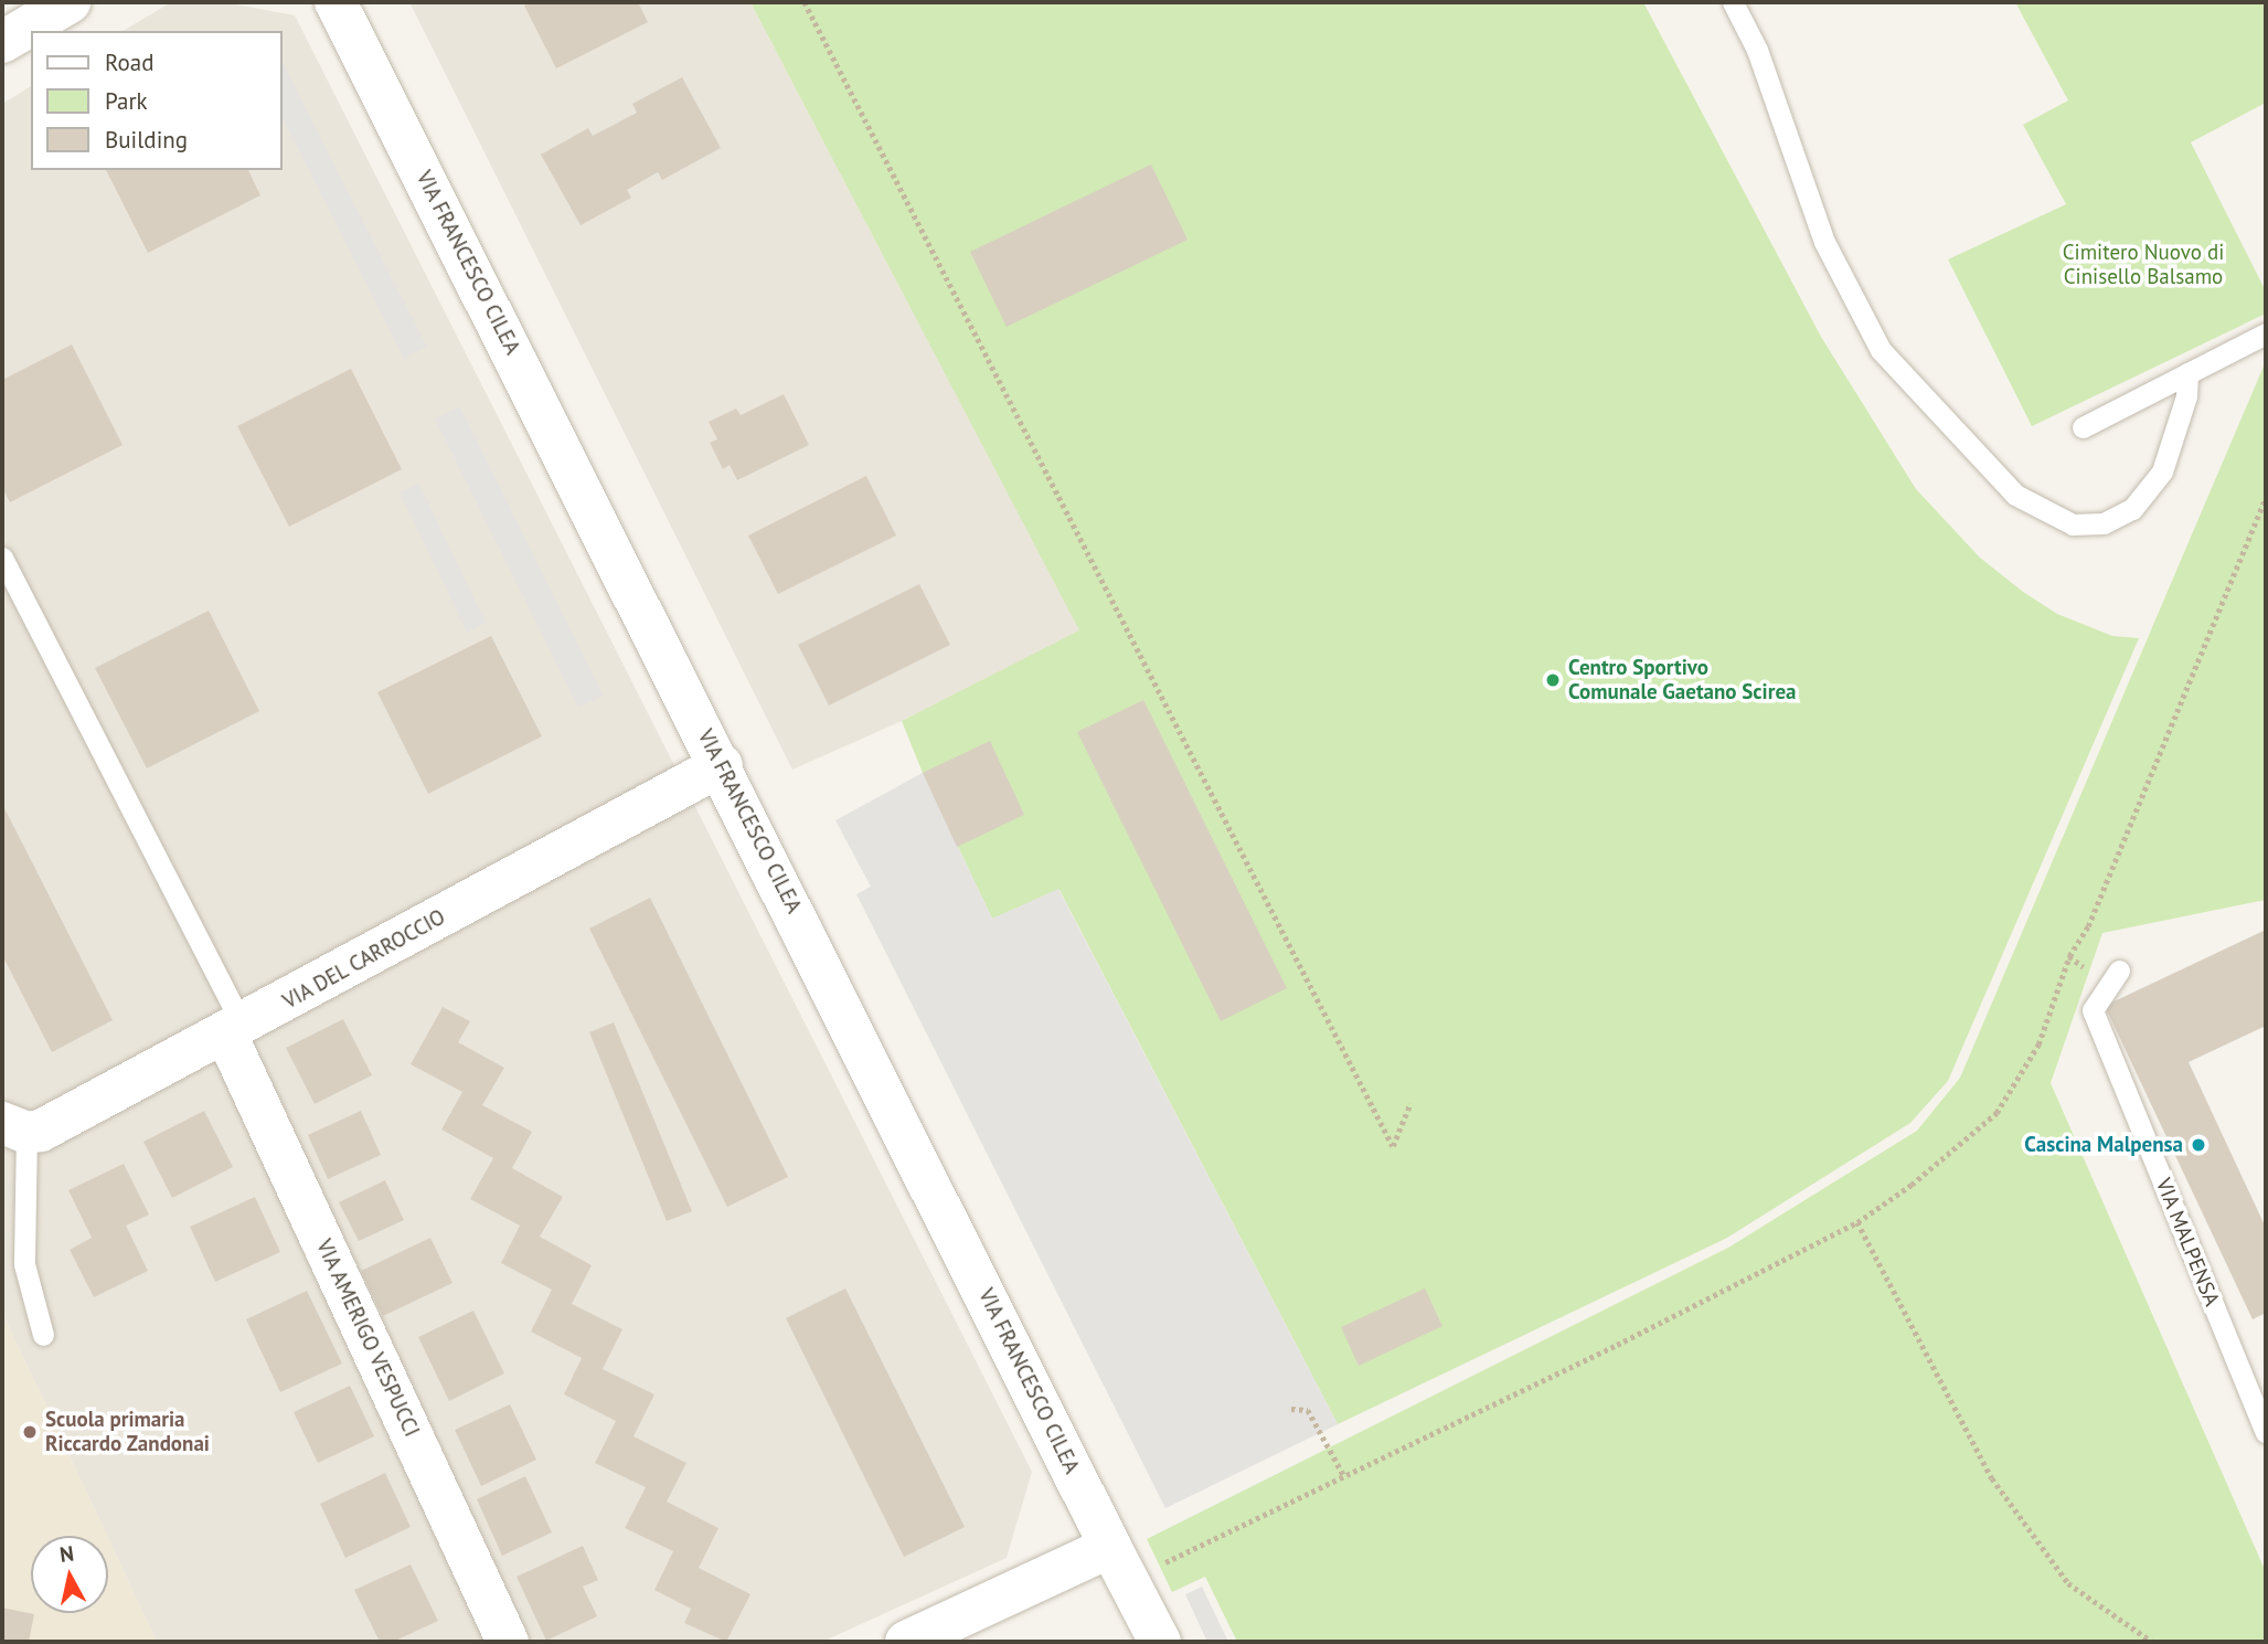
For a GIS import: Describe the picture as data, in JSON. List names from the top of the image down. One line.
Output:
{"streets":{"street":["VIA FRANCESCO CILEA","VIA DEL CARROCCIO","VIA AMERIGO VESPUCCI"],"lane":["VIA MALPENSA"]},"crossings":[["VIA FRANCESCO CILEA","VIA DEL CARROCCIO"],["VIA DEL CARROCCIO","VIA AMERIGO VESPUCCI"]],"parks":["Cimitero Nuovo di Cinisello Balsamo"],"places":["Centro Sportivo Comunale Gaetano Scirea","Cascina Malpensa","Scuola primaria Riccardo Zandonai"],"legend":["Road","Park","Building"],"north":"top"}
